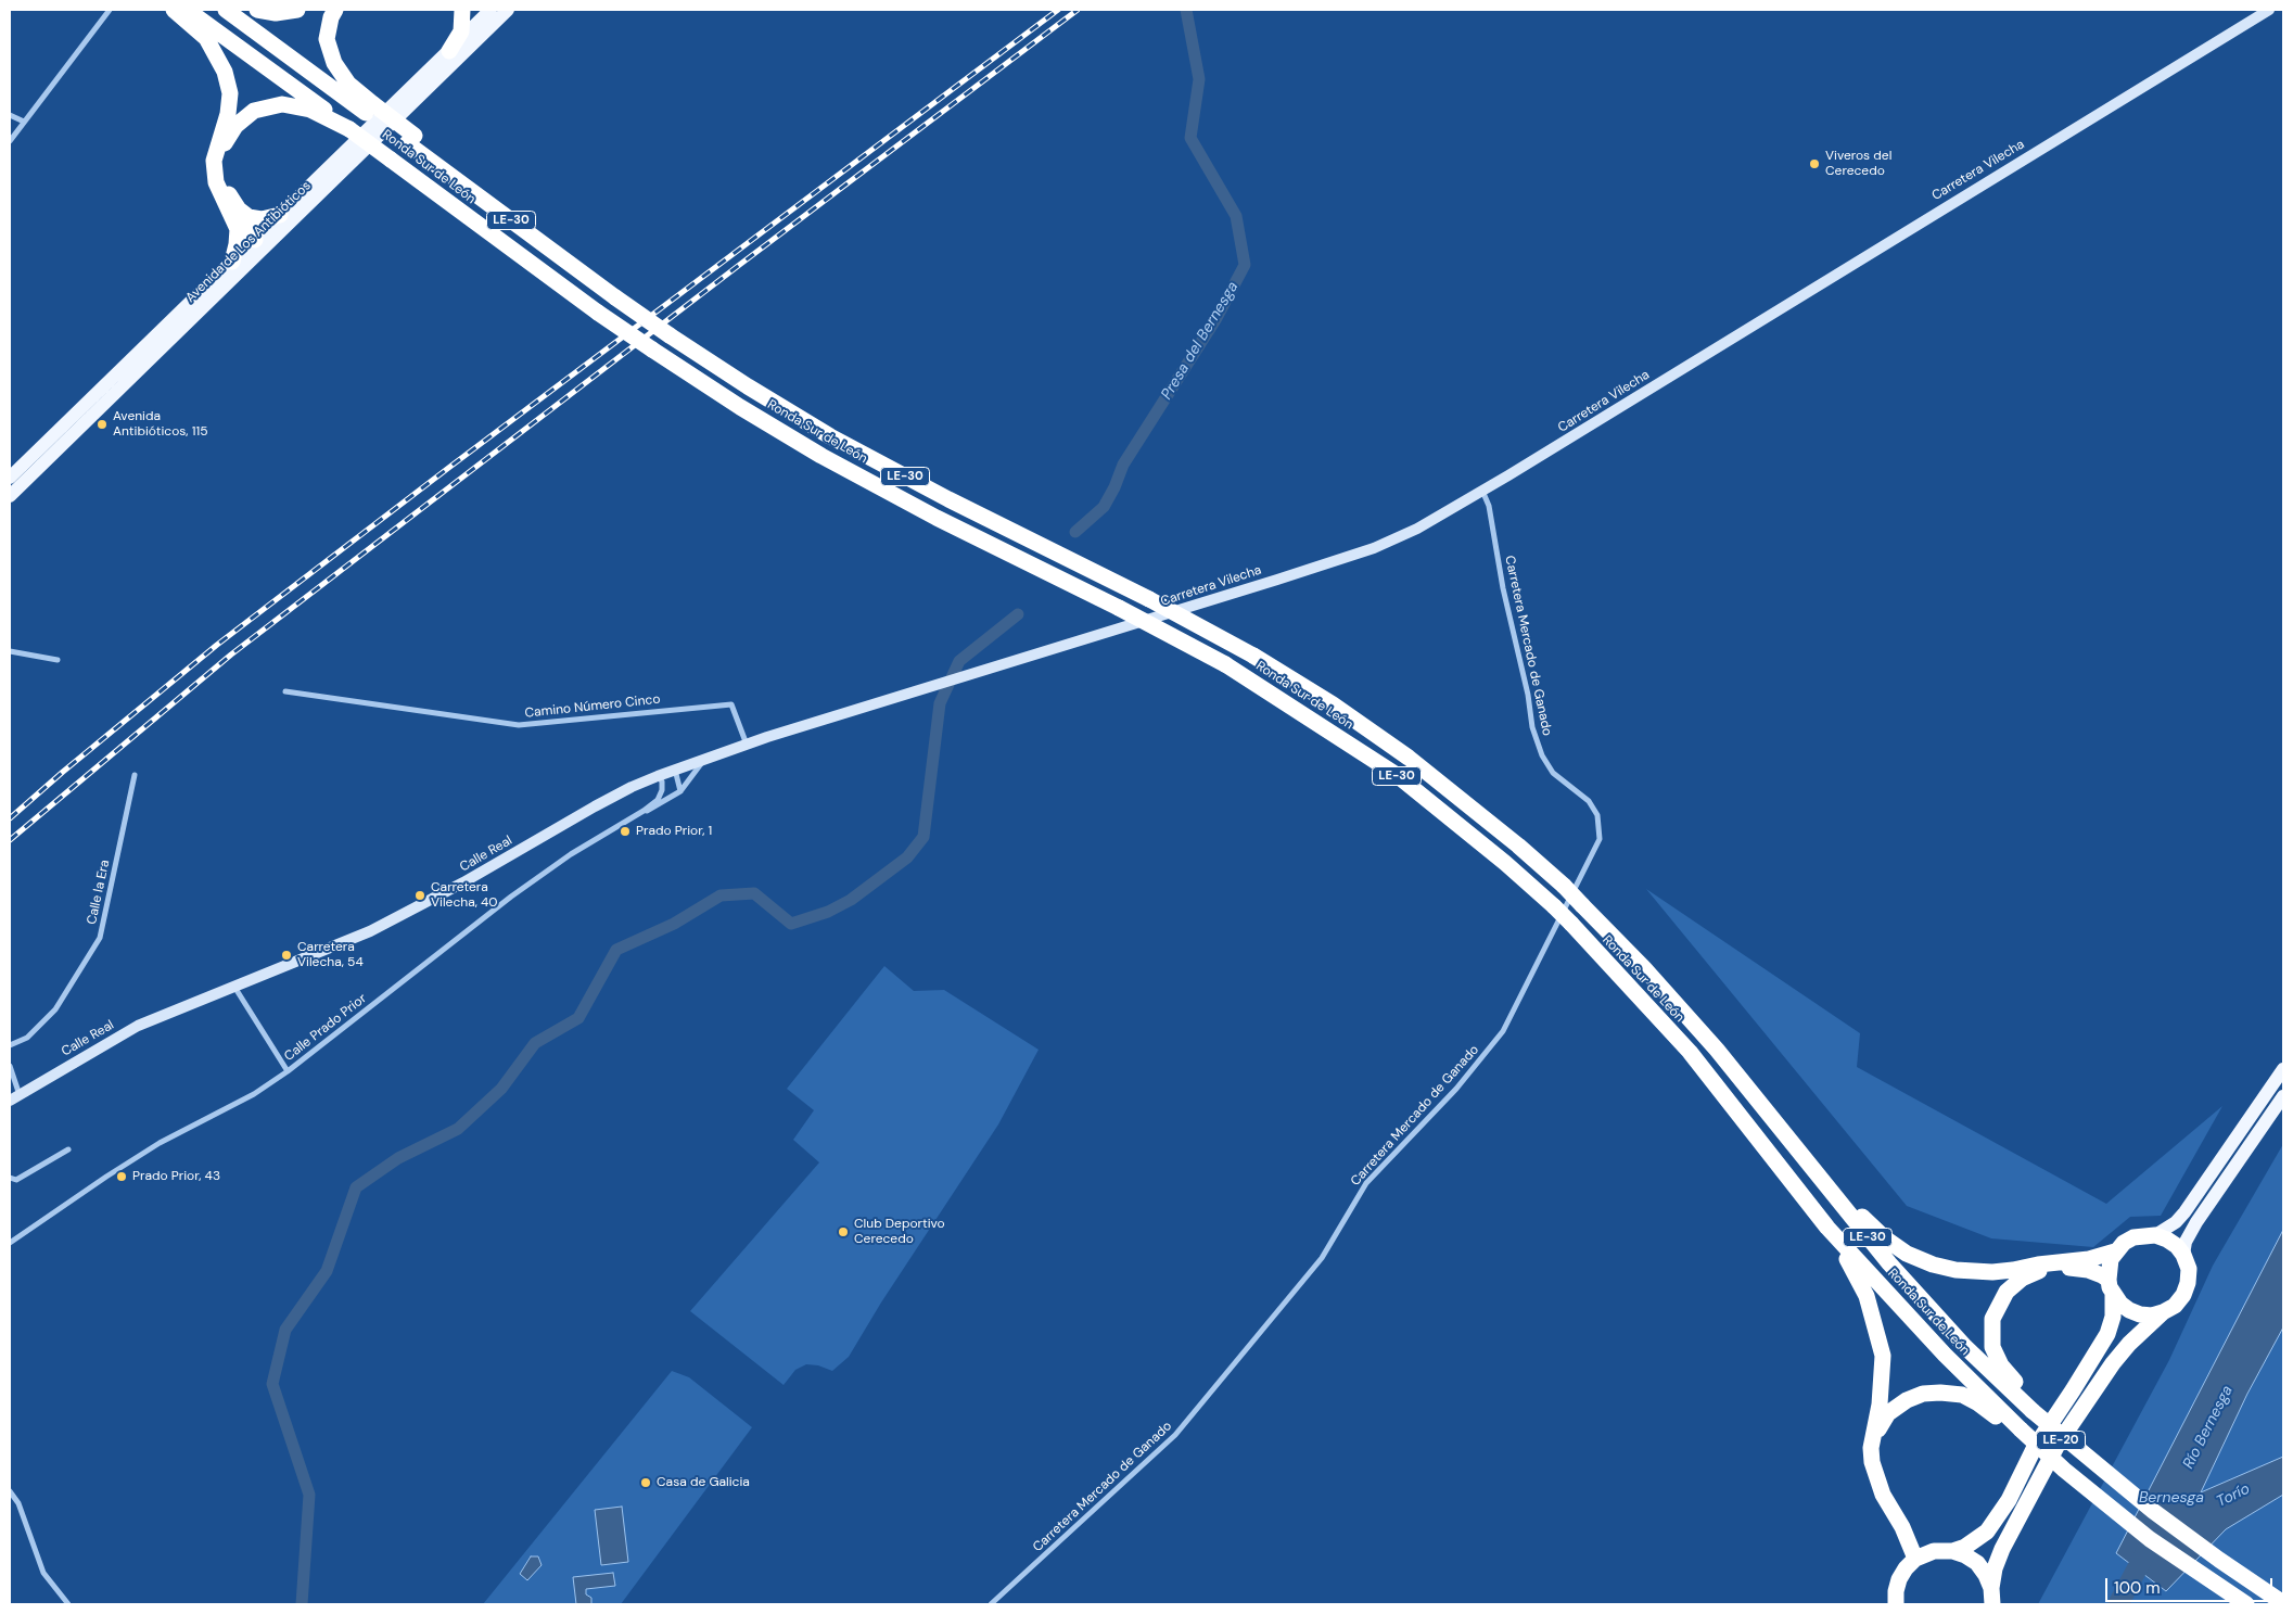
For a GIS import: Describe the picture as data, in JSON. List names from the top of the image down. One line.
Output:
{"streets":{"highway":["Ronda Sur de León","LE-30","LE-20"],"main road":["Avenida de Los Antibióticos"],"street":["Carretera Vilecha","Carretera Mercado de Ganado","Camino Número Cinco","Calle Real","Calle la Era","Calle Prado Prior"]},"crossings":[["Carretera Vilecha","Carretera Mercado de Ganado"],["Carretera Vilecha","Calle Real"],["Camino Número Cinco","Calle Real"],["Calle Real","Calle Prado Prior"]],"water":["Presa del Bernesga","Río Bernesga","Torío","Bernesga"],"places":["Viveros del Cerecedo","Avenida Antibióticos, 115","Prado Prior, 1","Carretera Vilecha, 40","Carretera Vilecha, 54","Prado Prior, 43","Club Deportivo Cerecedo","Casa de Galicia"],"scale_bar":"100 m"}
